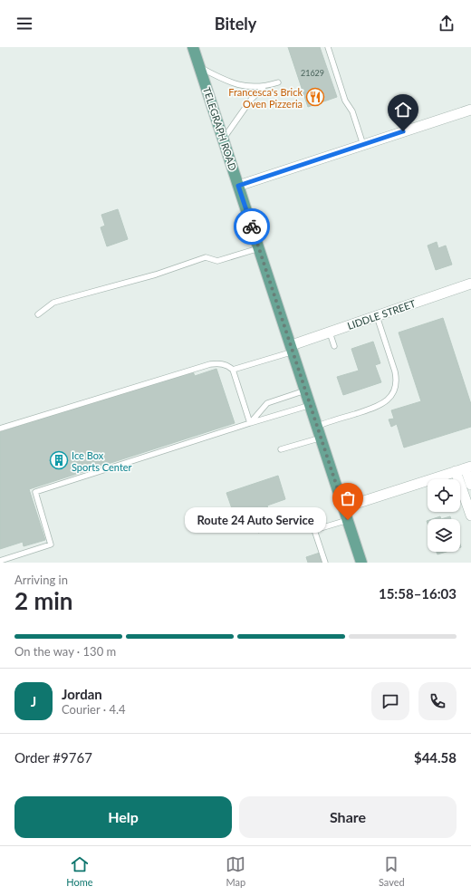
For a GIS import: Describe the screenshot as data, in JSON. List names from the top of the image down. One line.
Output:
{"streets":{"main road":["TELEGRAPH ROAD"],"street":["LIDDLE STREET"]},"crossings":[["TELEGRAPH ROAD","LIDDLE STREET"]],"places":{"restaurant":["Francesca's Brick Oven Pizzeria"],"building":["Ice Box Sports Center"],"other":["Route 24 Auto Service"]},"house_numbers":["21629"],"page":{"header":"Bitely","bubble":"Route 24 Auto Service","heading":["2 min","Arriving in","15:58–16:03"],"panel":["Jordan","Courier · 4.4","Order #9767","$44.58"],"bar":"On the way · 130 m","round":"J","buttons":["Help","Share"],"tabs":["Home","Map","Saved"]}}
